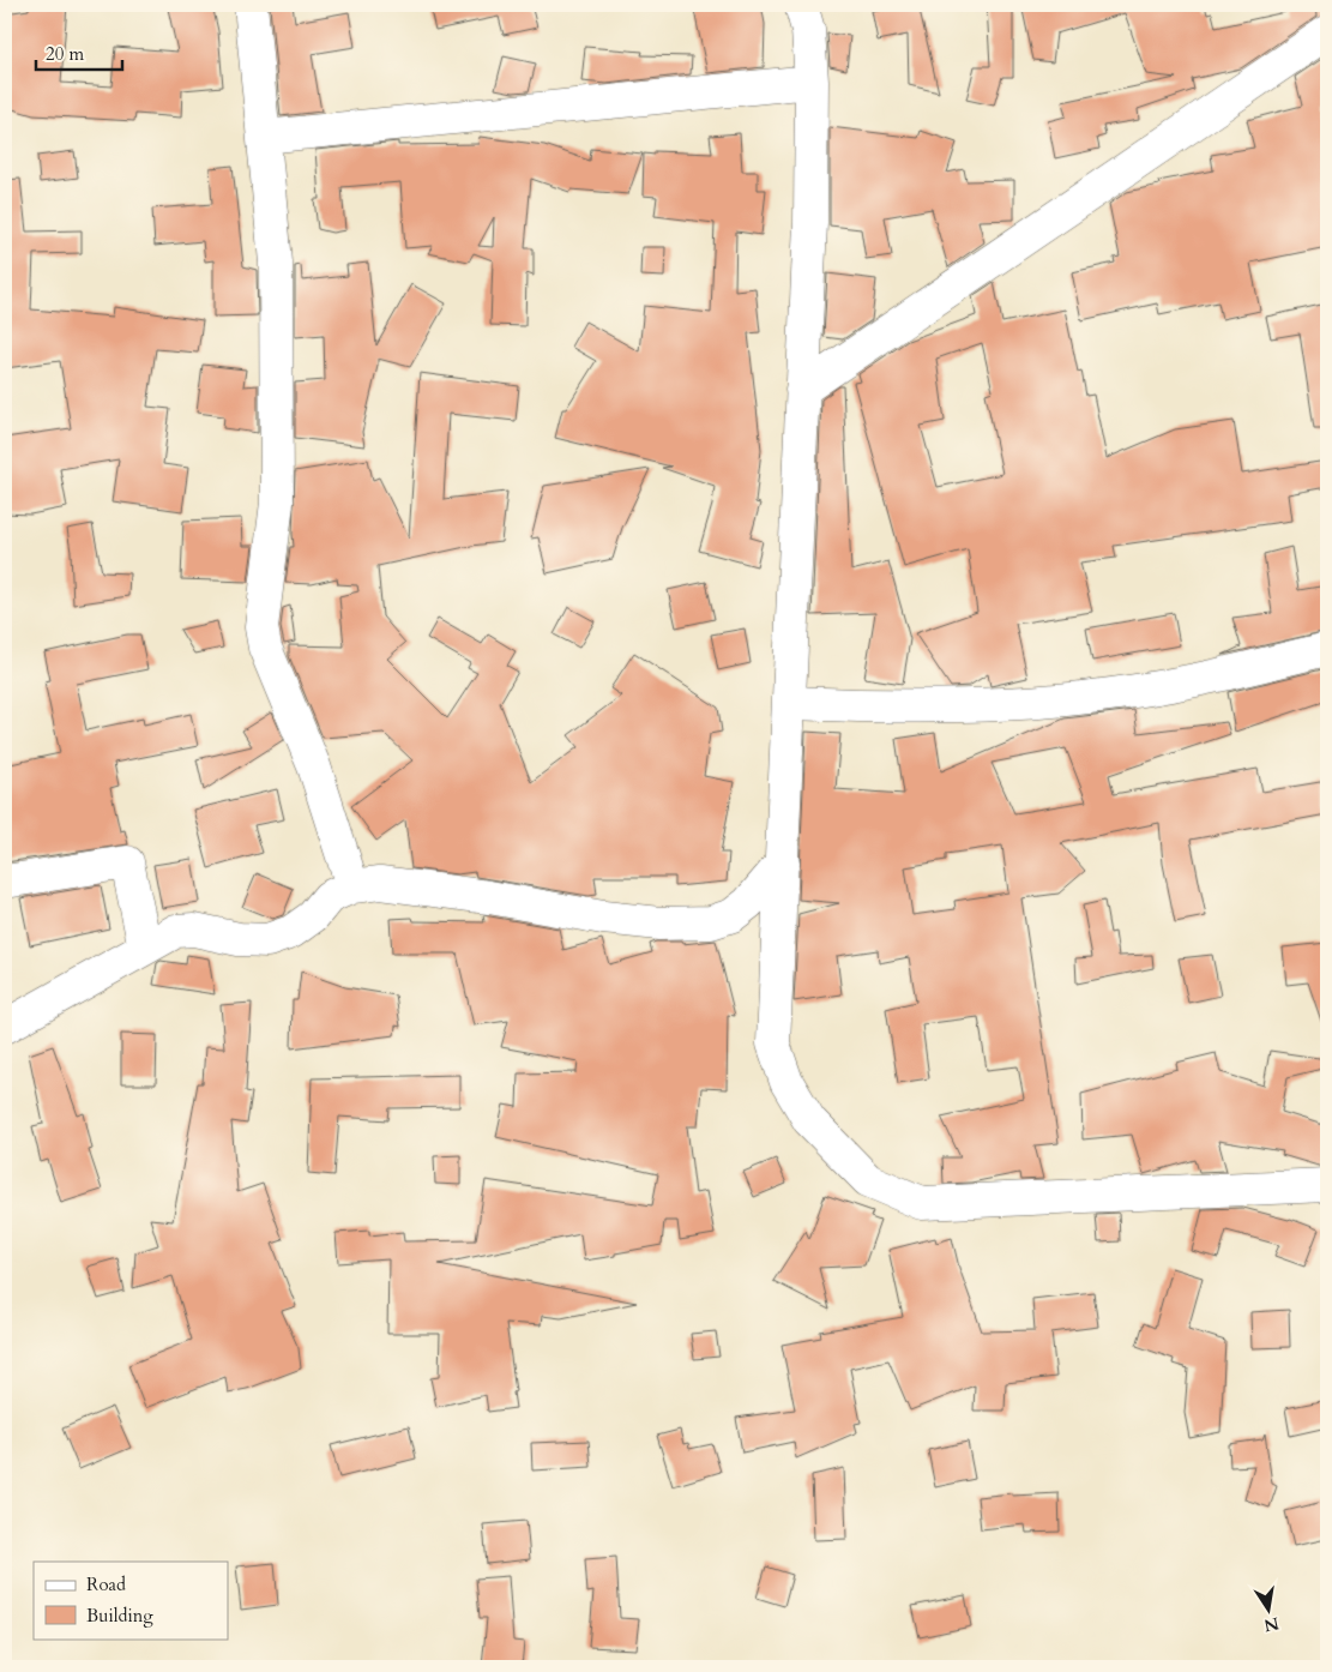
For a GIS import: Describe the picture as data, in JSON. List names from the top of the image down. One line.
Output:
{"legend":["Road","Building"],"scale_bar":"20 m","north":"bottom"}
